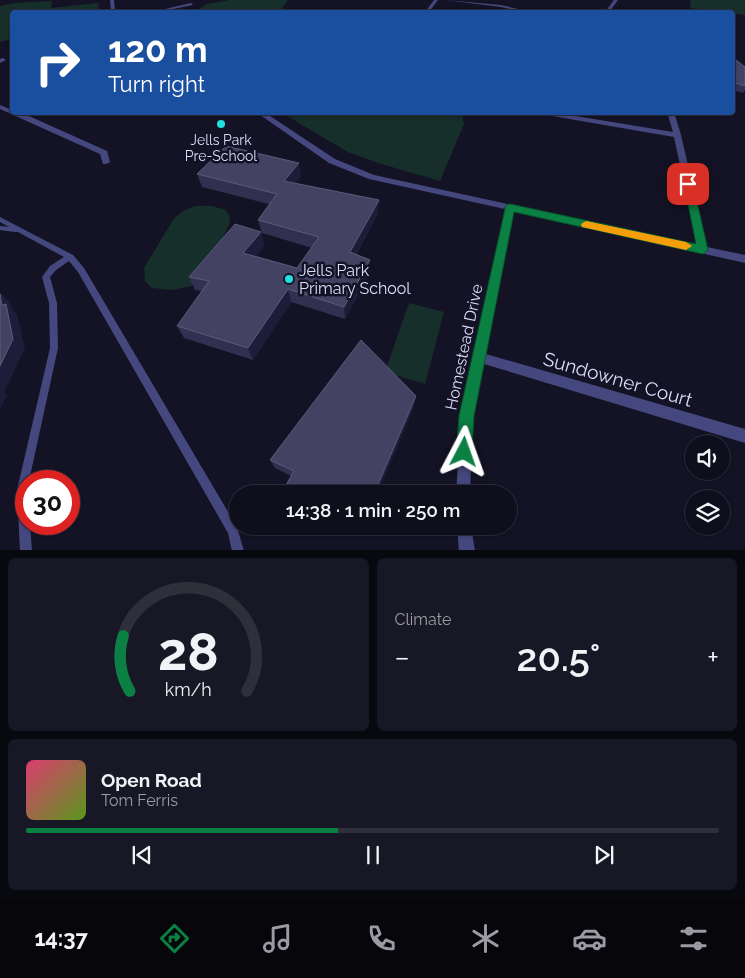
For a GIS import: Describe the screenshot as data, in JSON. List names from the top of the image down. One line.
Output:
{"streets":{"street":["Homestead Drive","Sundowner Court"]},"crossings":[["Homestead Drive","Sundowner Court"]],"places":["Jells Park Pre-School","Jells Park Primary School"],"page":{"turn":["120 m","Turn right"],"limit":"30","trip":"14:38 · 1 min · 250 m","tile":"Climate","heat":["−","20.5°","+"],"song":["Open Road","Tom Ferris"],"tabs":"14:37","gauge":["28","km/h"]}}
